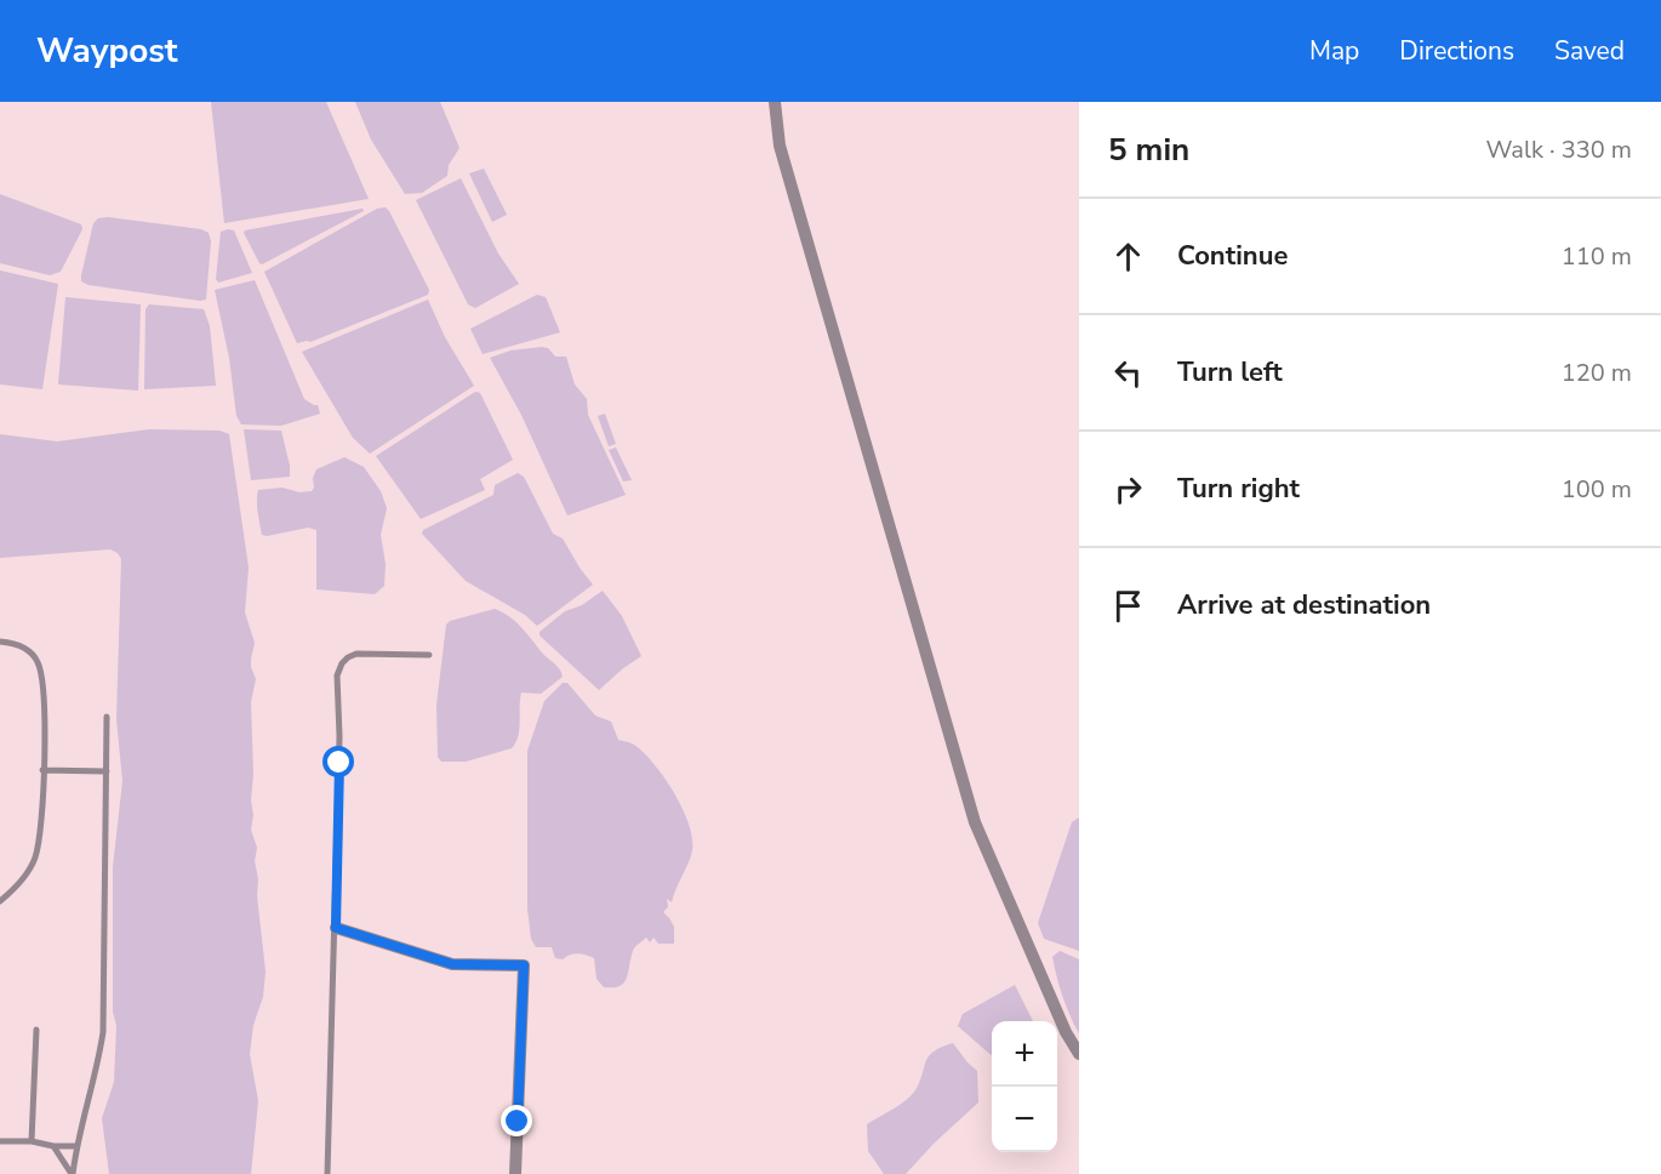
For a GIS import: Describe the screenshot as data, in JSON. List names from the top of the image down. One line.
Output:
{"page":{"header":"Waypost","nav":["Map","Directions","Saved"],"heading":["5 min","Walk · 330 m"],"list":[["Continue","110 m"],["Turn left","120 m"],["Turn right","100 m"],"Arrive at destination"],"map_buttons":["+","−"]}}
